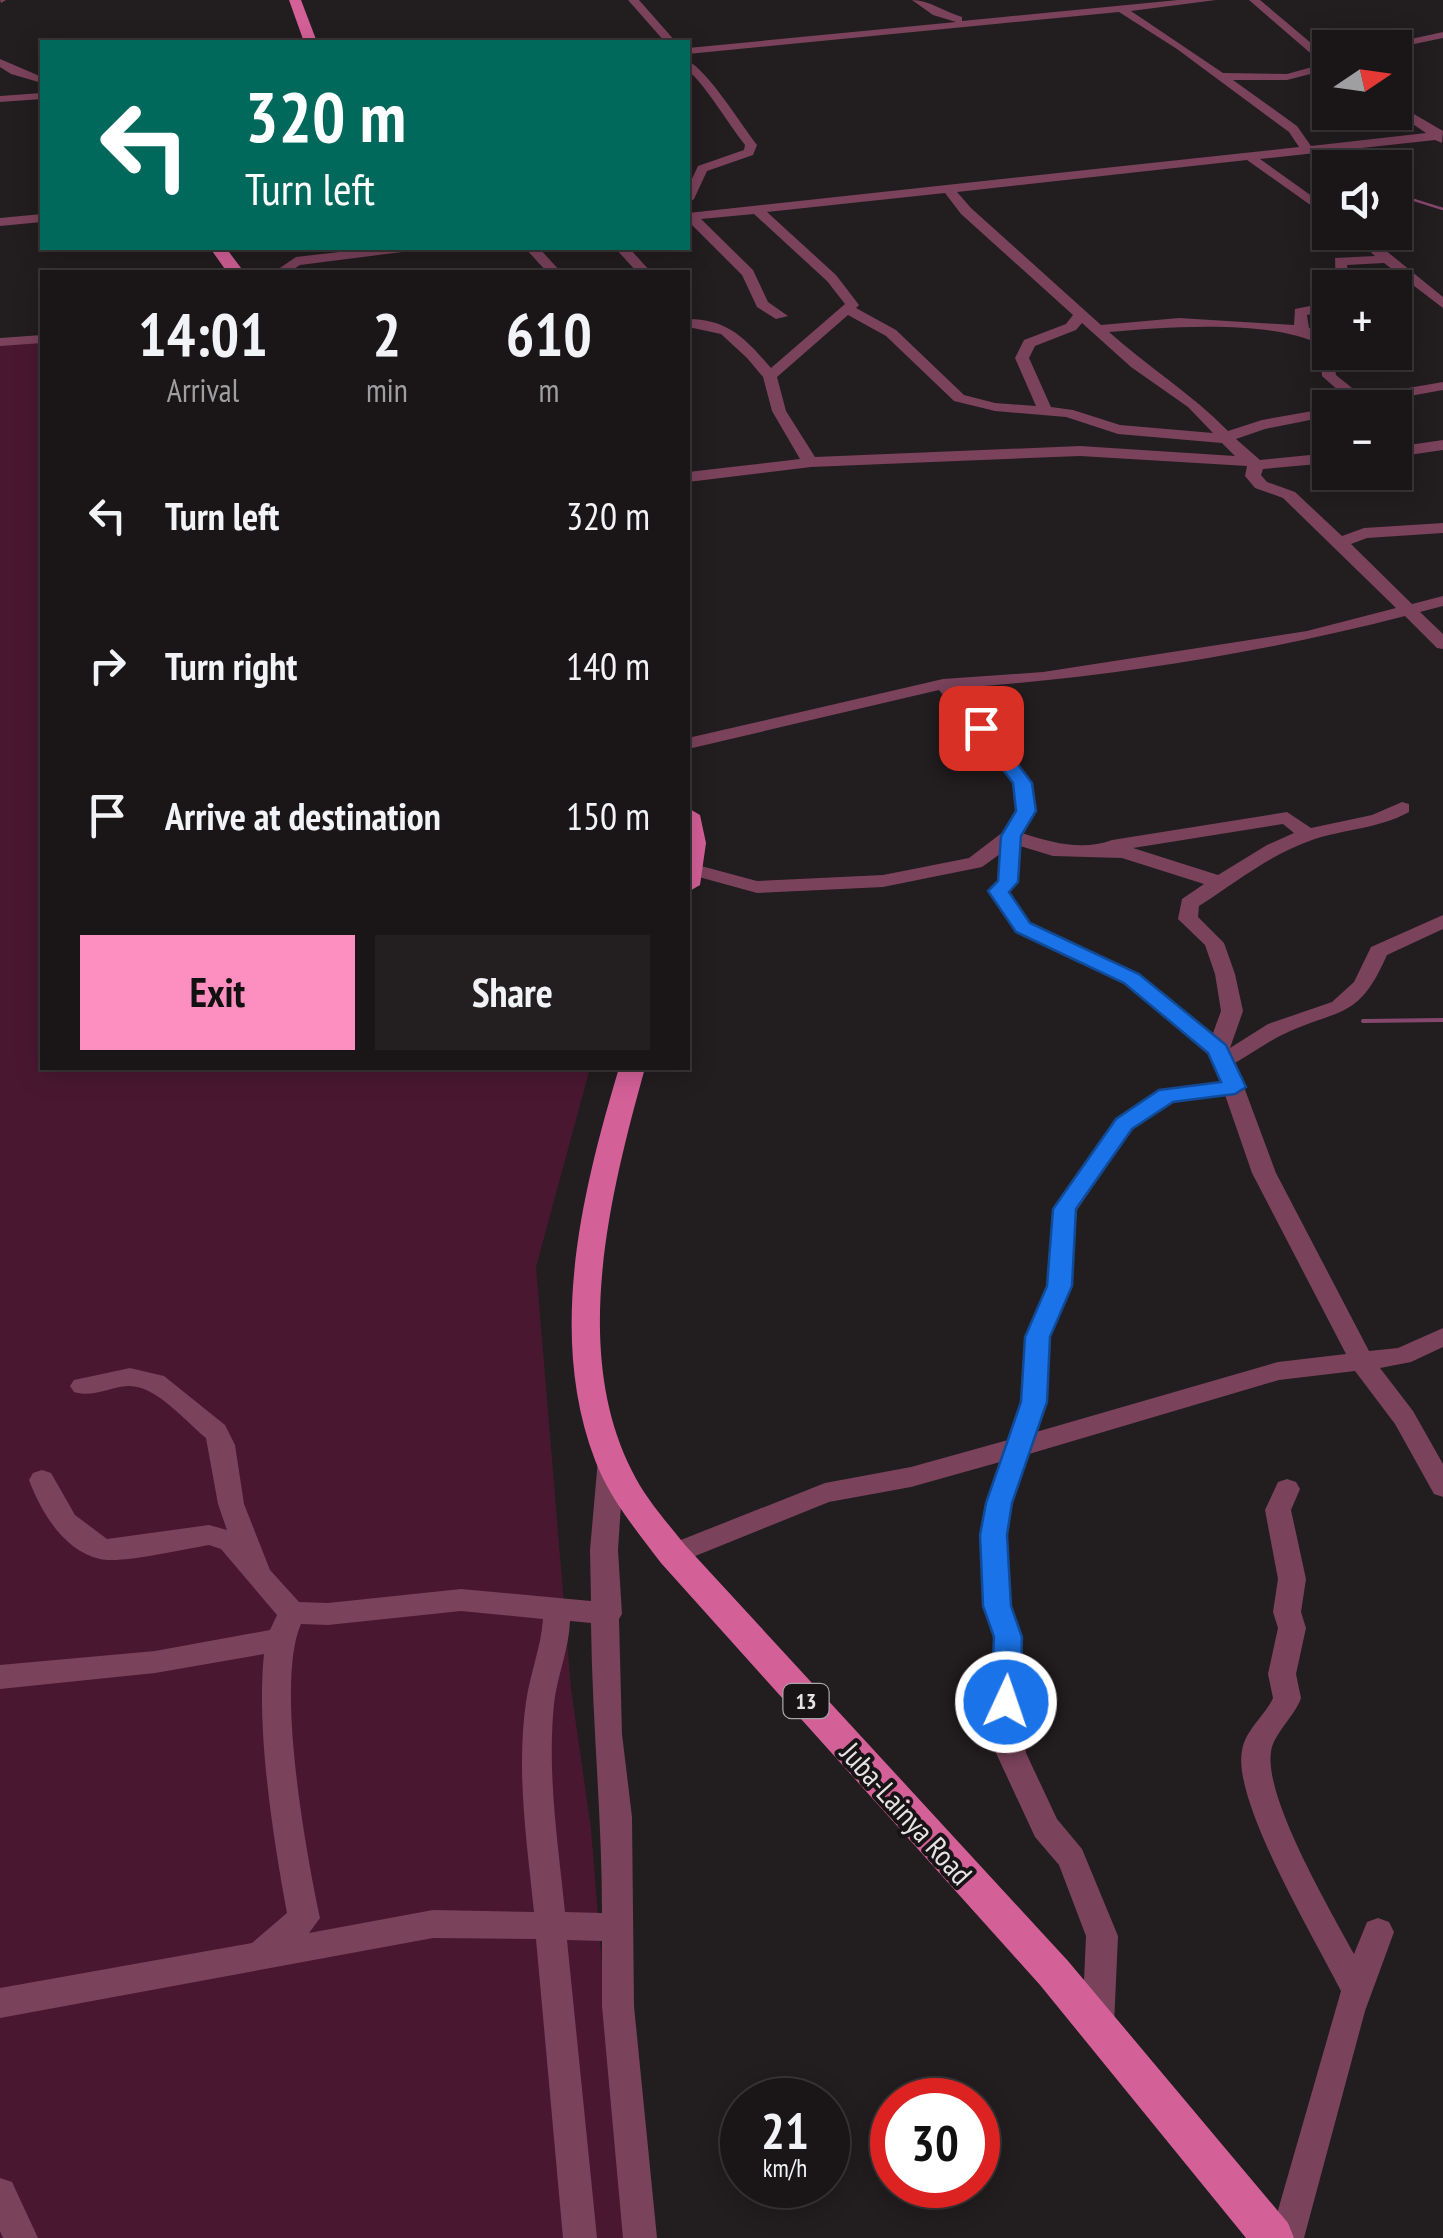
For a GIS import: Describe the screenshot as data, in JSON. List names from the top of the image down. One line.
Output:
{"streets":{"main road":["13","Juba-Lainya Road"]},"north":"right","page":{"map_buttons":["+","−"],"turn":["320 m","Turn left"],"eta":["14:01","Arrival","2","min","610","m"],"list":[{"name":"Turn left","value":"320 m"},{"name":"Turn right","value":"140 m"},{"name":"Arrive at destination","value":"150 m"}],"buttons":["Exit","Share"],"speed":"21 km/h","limit":"30"}}
